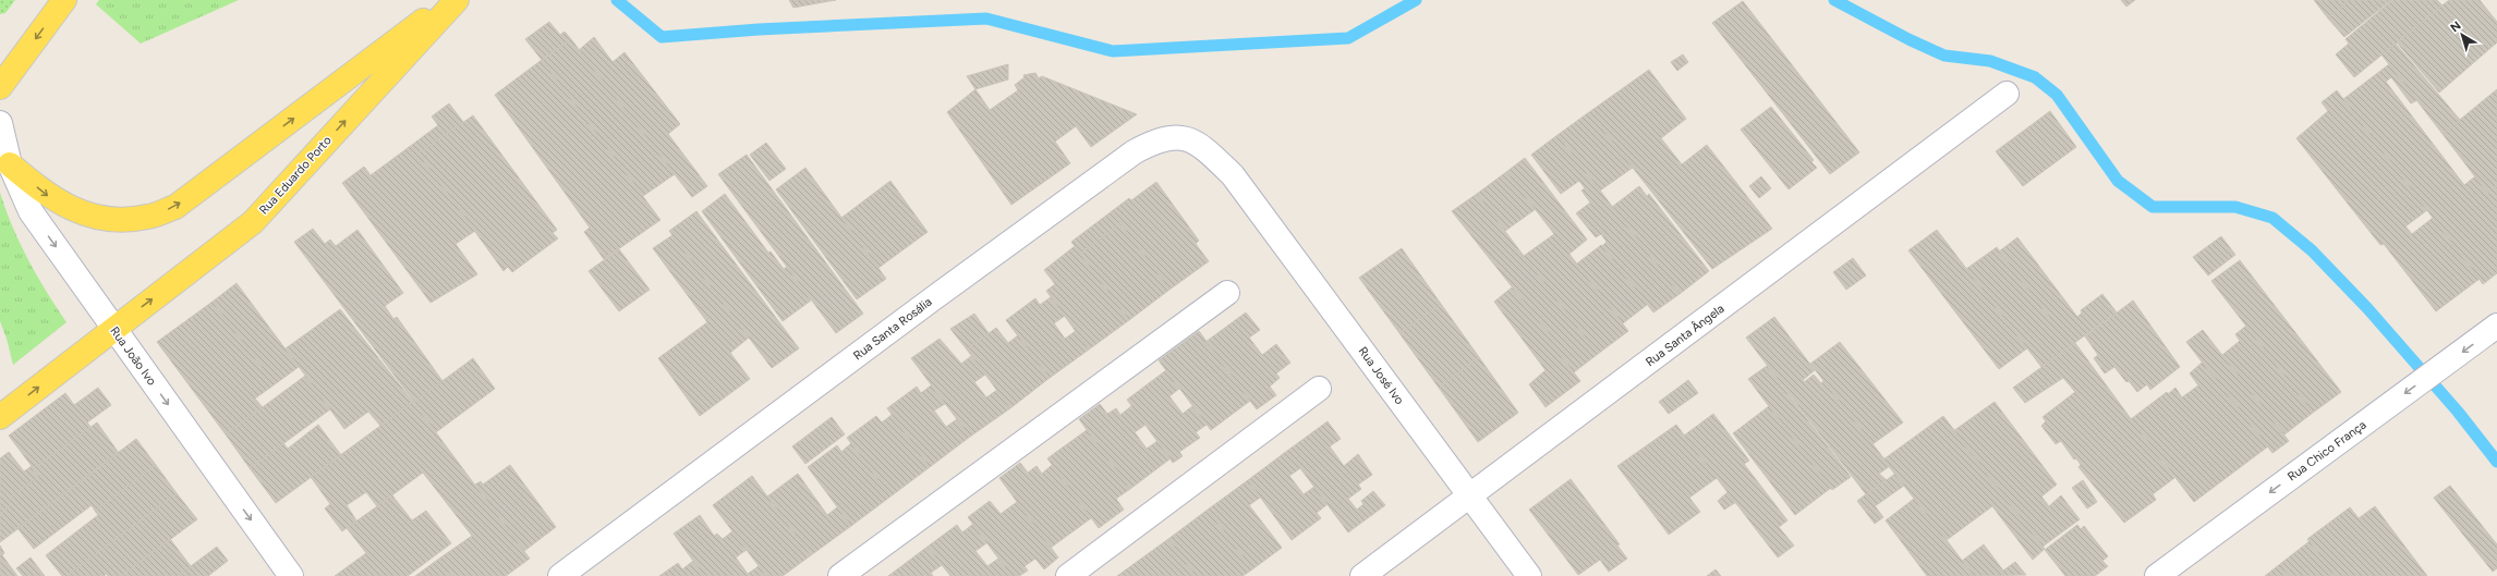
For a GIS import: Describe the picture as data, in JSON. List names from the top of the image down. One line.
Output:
{"streets":{"main road":["Rua Eduardo Porto"],"street":["Rua Santa Rosália","Rua Santa Ângela","Rua João Ivo","Rua José Ivo","Rua Chico França"]},"crossings":[["Rua Eduardo Porto","Rua João Ivo"],["Rua Santa Rosália","Rua José Ivo"],["Rua Santa Ângela","Rua José Ivo"]],"one_way":["Rua Eduardo Porto","Rua João Ivo","Rua Chico França"],"north":"top left"}
